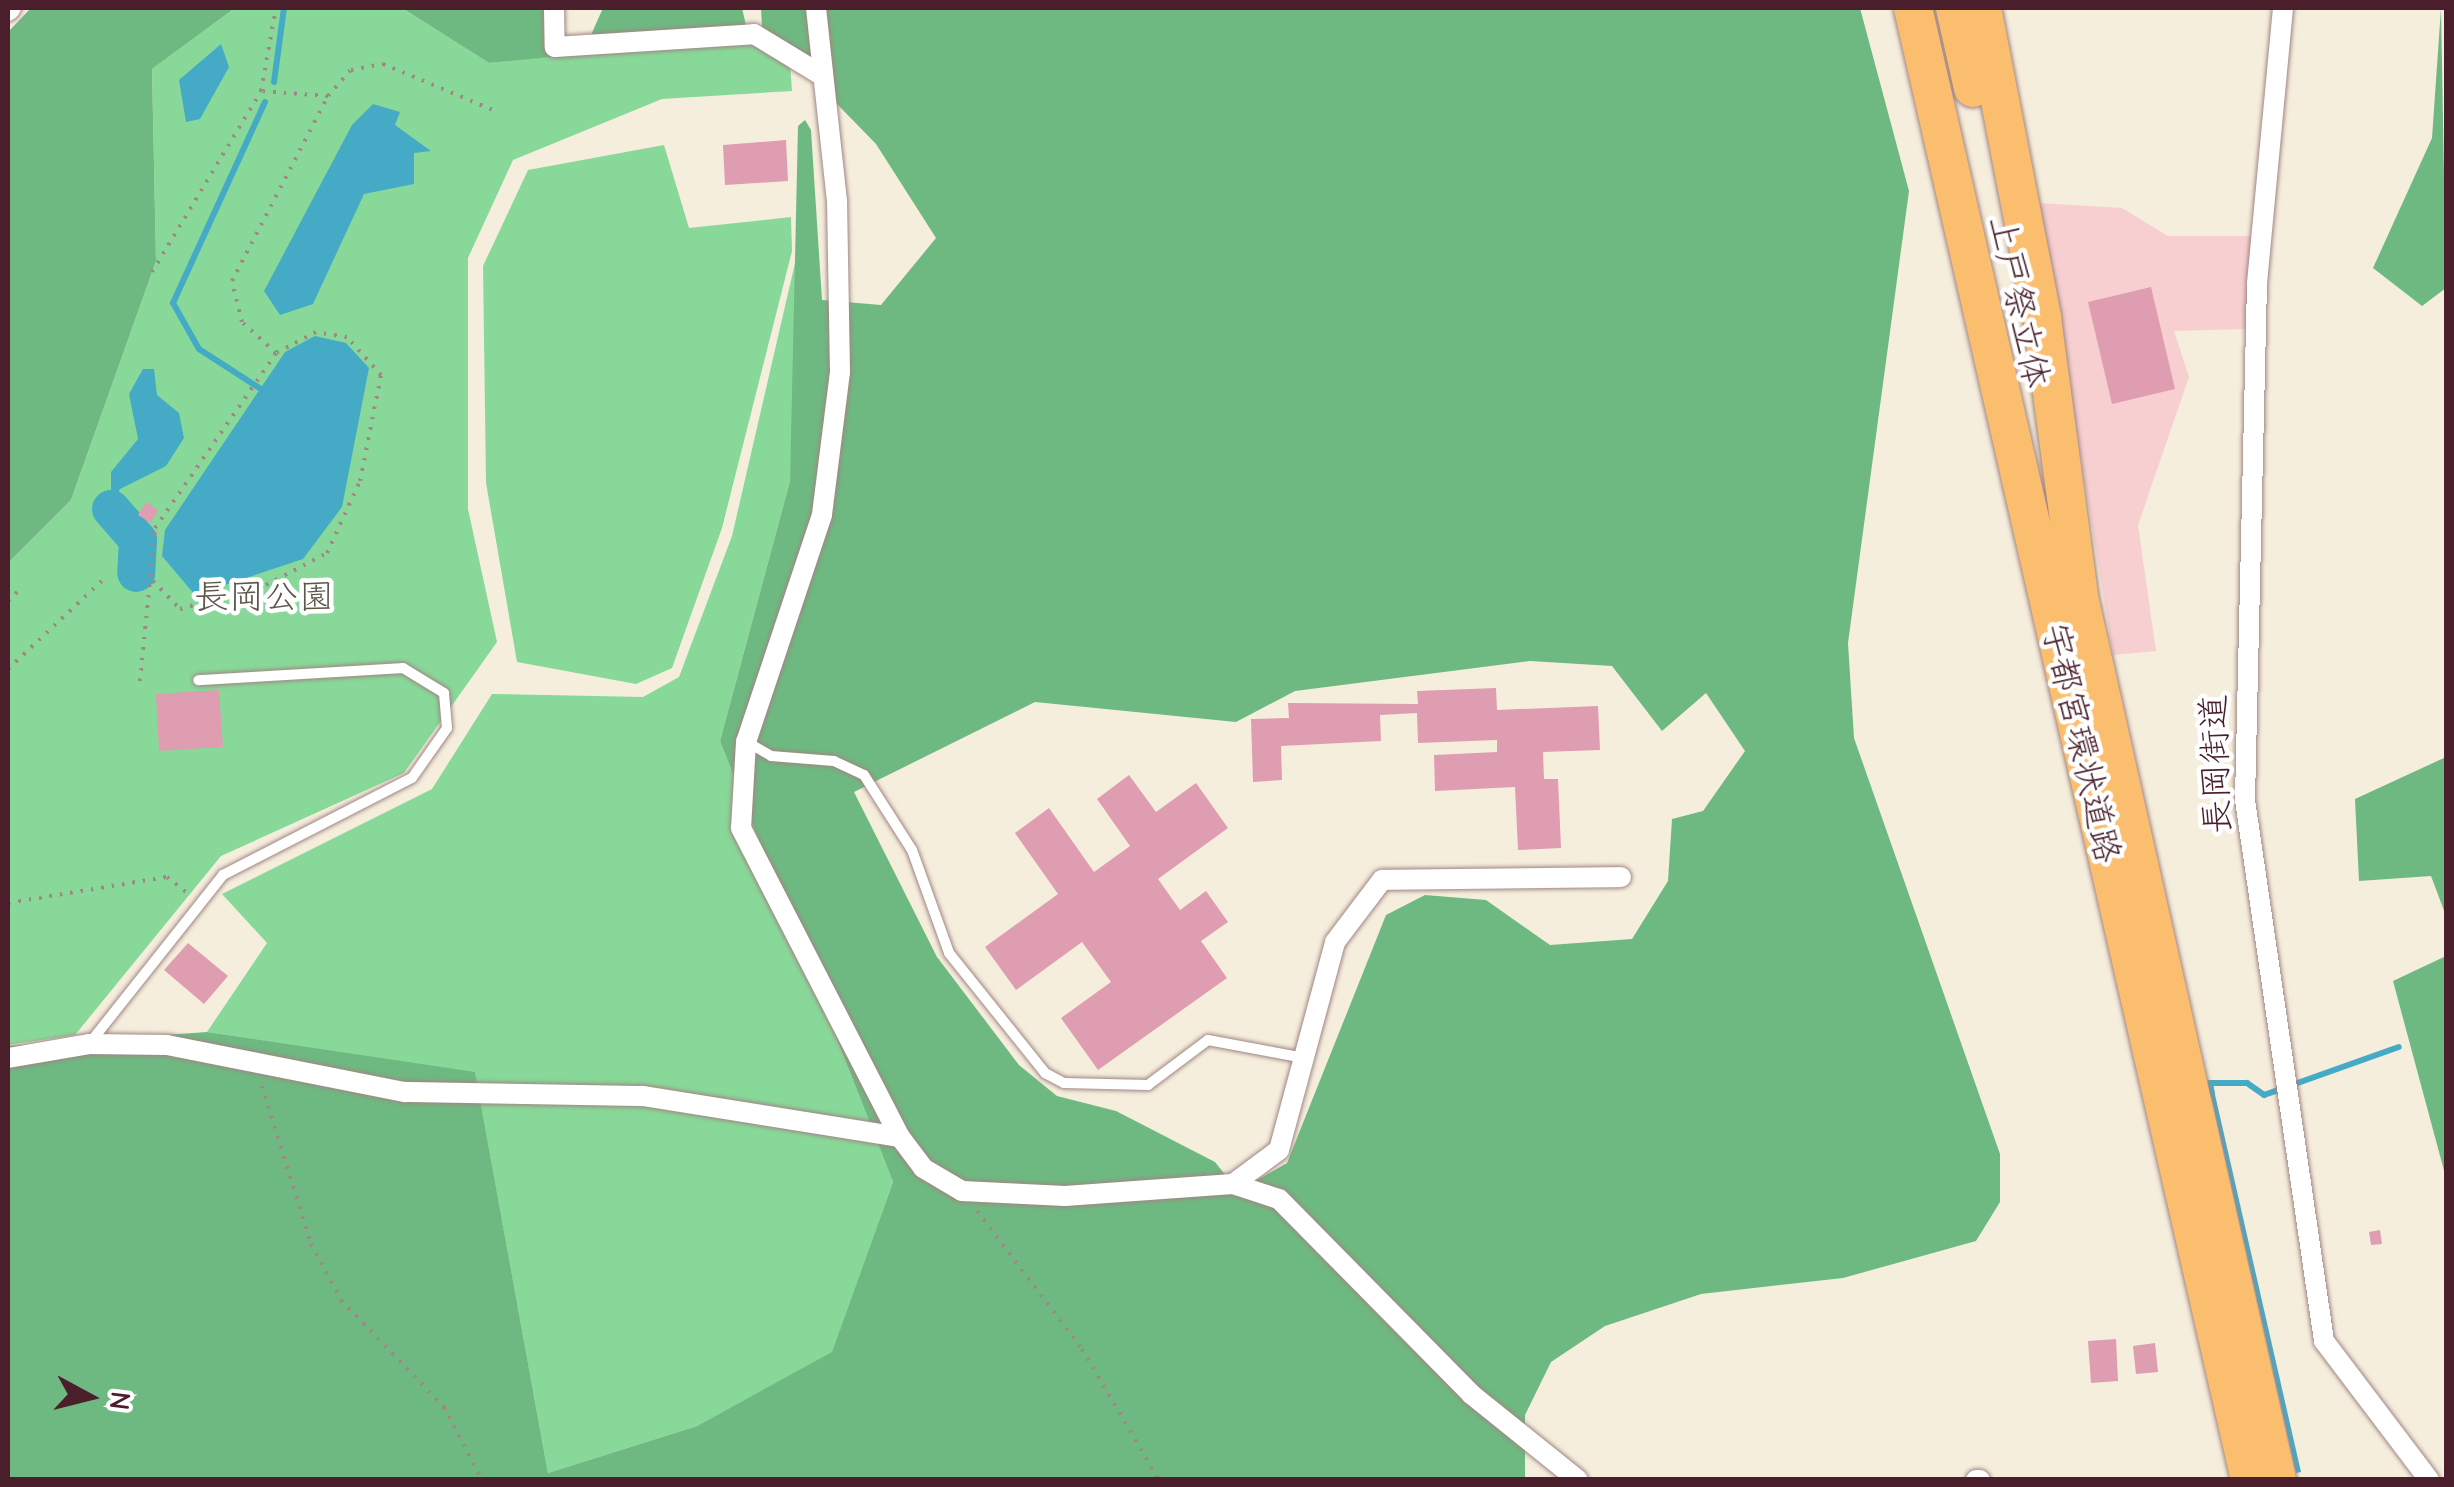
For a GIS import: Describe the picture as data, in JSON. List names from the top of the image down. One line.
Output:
{"streets":{"highway":["上戸祭立体","宇都宮環状道路"],"street":["長岡街道"]},"crossings":[["上戸祭立体","宇都宮環状道路"]],"parks":["長岡公園"],"north":"right"}
